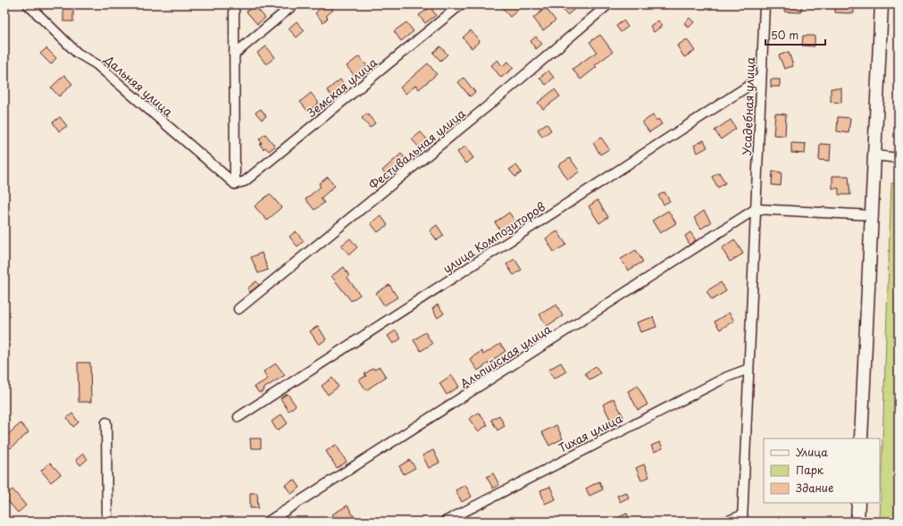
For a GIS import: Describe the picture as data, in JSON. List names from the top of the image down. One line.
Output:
{"streets":{"street":["Дальняя улица","Земская улица","Усадебная улица","Фестивальная улица","улица Композиторов","Альпийская улица","Тихая улица"]},"crossings":[["Дальняя улица","Земская улица"],["Усадебная улица","улица Композиторов"],["Усадебная улица","Альпийская улица"],["Усадебная улица","Тихая улица"]],"legend":["Улица","Парк","Здание"],"scale_bar":"50 m"}
